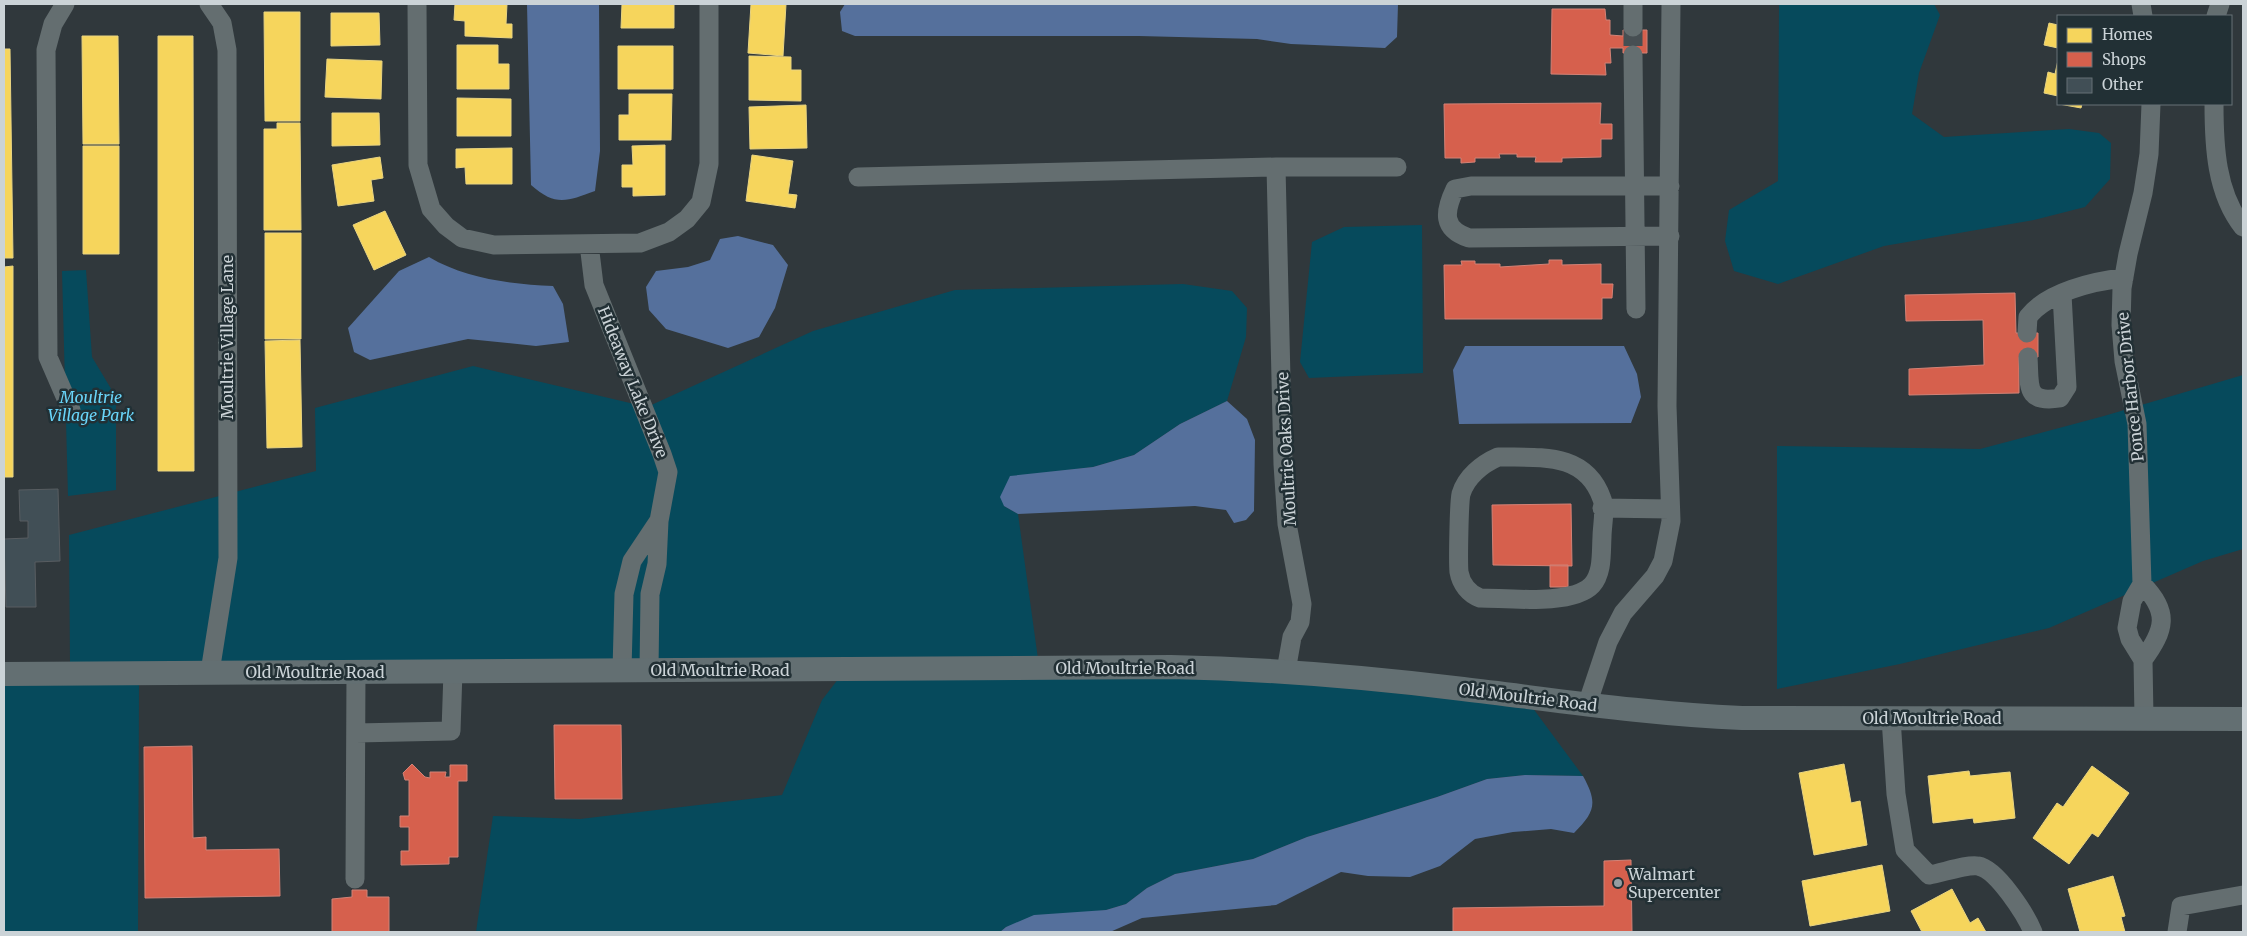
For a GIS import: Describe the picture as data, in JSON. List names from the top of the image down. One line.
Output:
{"streets":{"main road":["Old Moultrie Road"],"street":["Moultrie Village Lane","Hideaway Lake Drive","Ponce Harbor Drive","Moultrie Oaks Drive"]},"crossings":[["Moultrie Village Lane","Old Moultrie Road"],["Hideaway Lake Drive","Old Moultrie Road"],["Moultrie Oaks Drive","Old Moultrie Road"]],"parks":["Moultrie Village Park"],"places":["Walmart Supercenter"],"legend":["Homes","Shops","Other"]}
